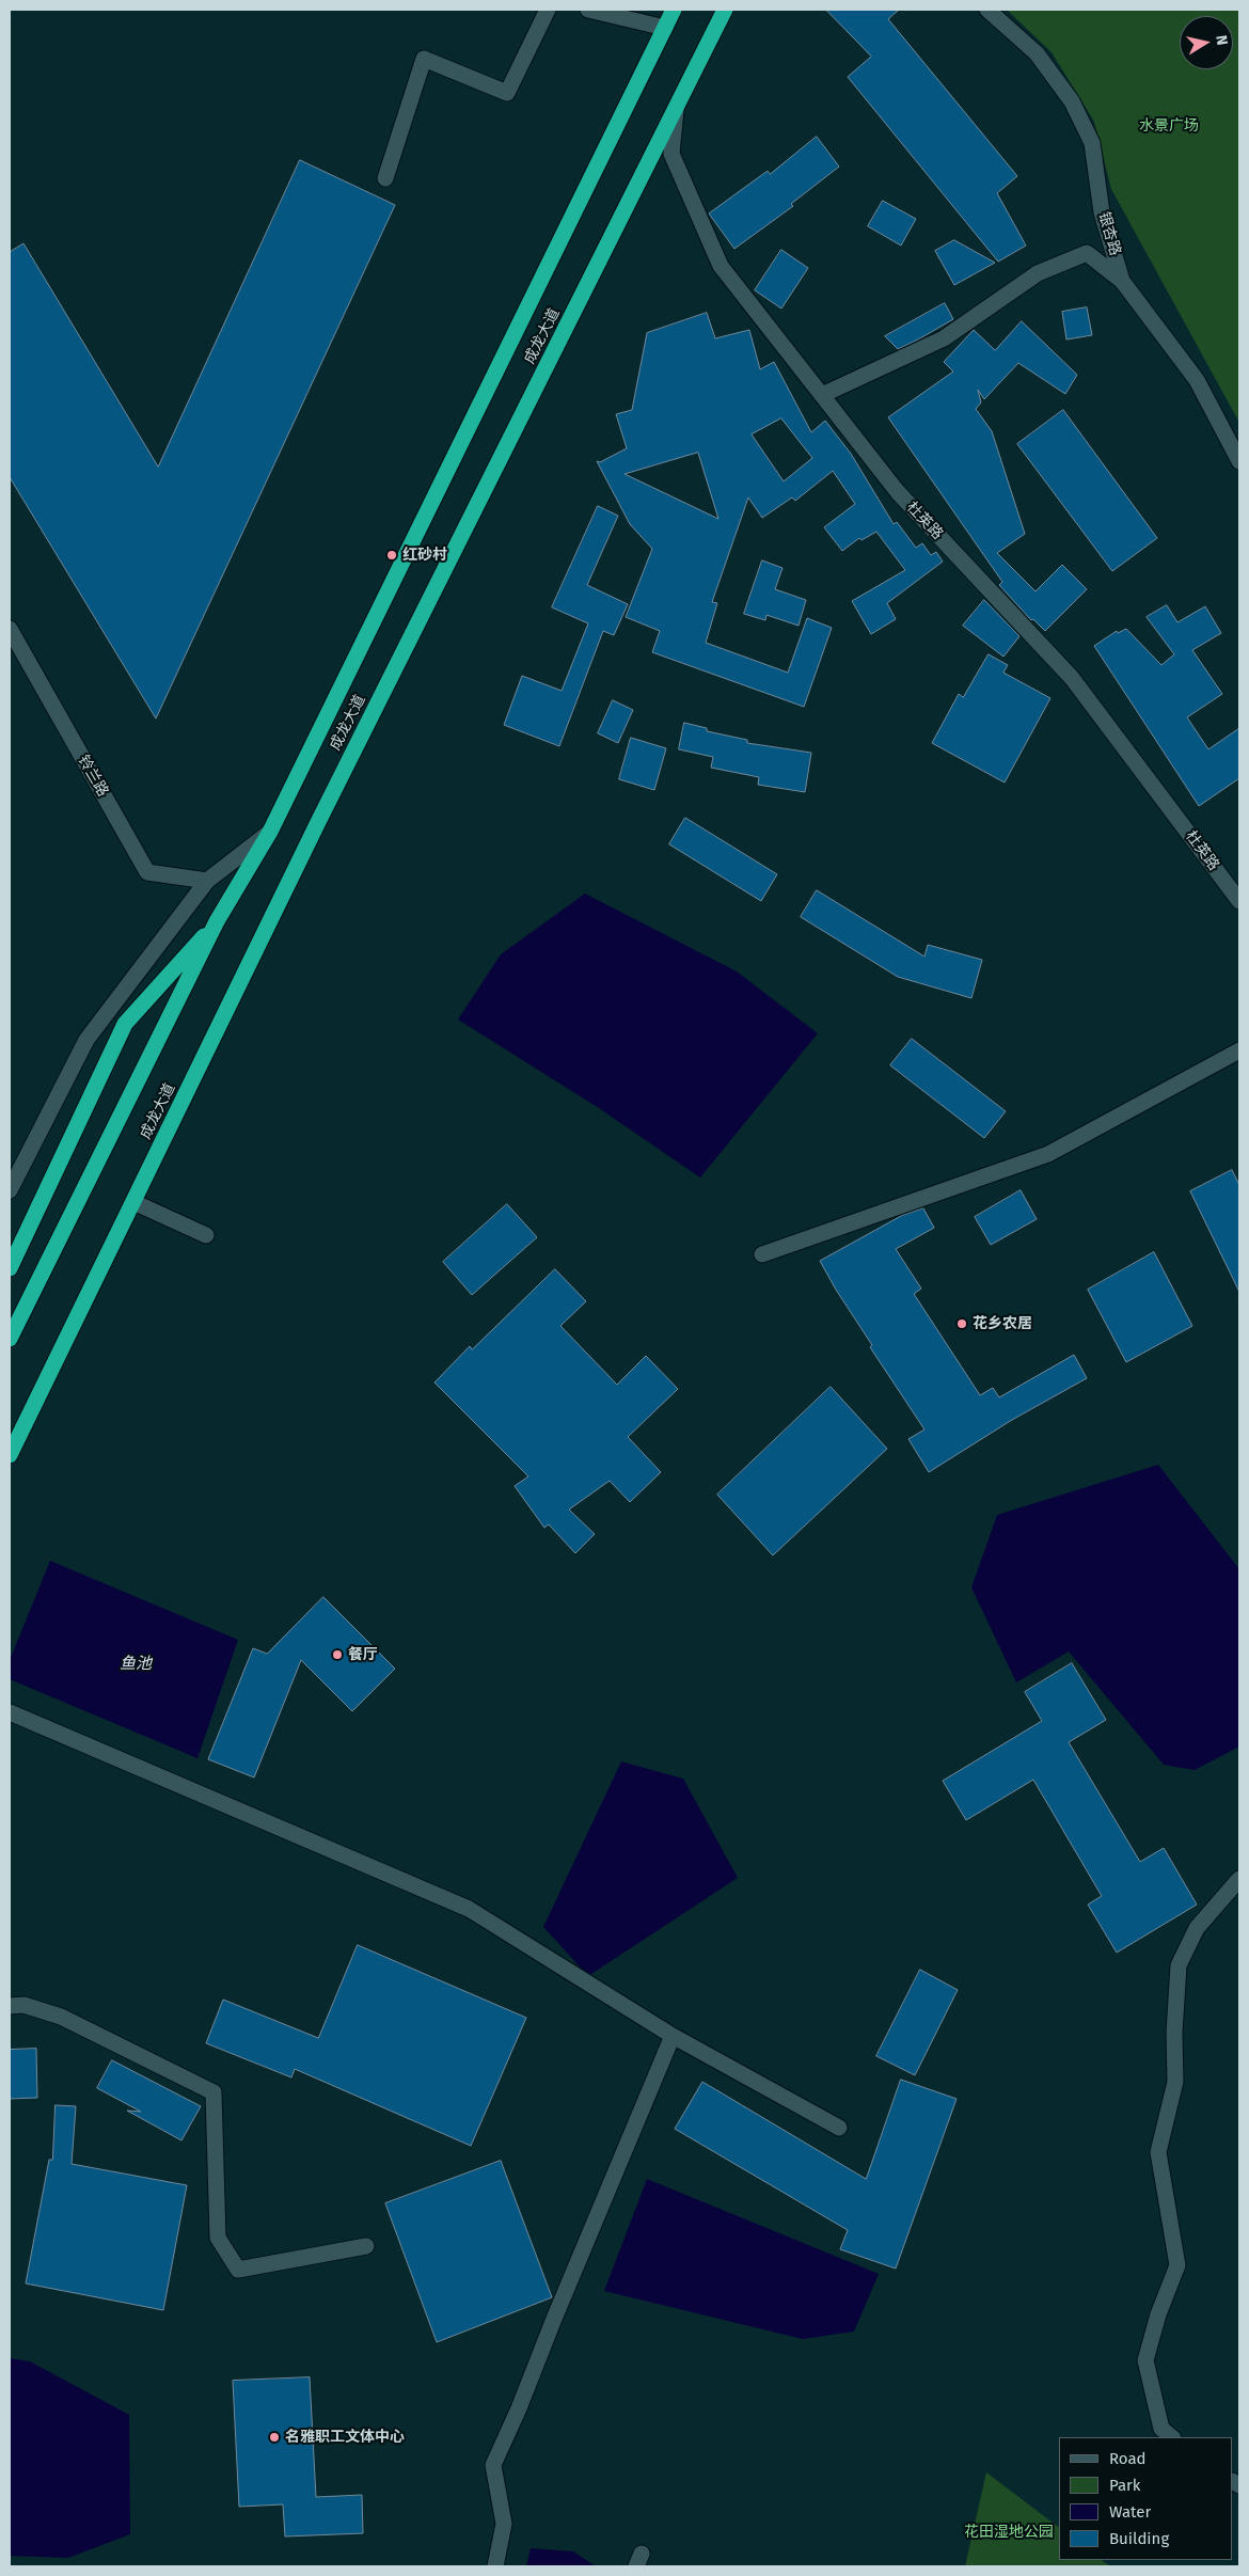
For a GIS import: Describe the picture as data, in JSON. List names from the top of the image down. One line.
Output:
{"streets":{"highway":["成龙大道"],"street":["银杏路","杜英路","铃兰路"]},"crossings":[["成龙大道","杜英路"]],"water":["鱼池"],"parks":["水景广场","花田湿地公园"],"places":["红砂村","花乡农居","餐厅","名雅职工文体中心"],"legend":["Road","Park","Water","Building"],"north":"right"}
